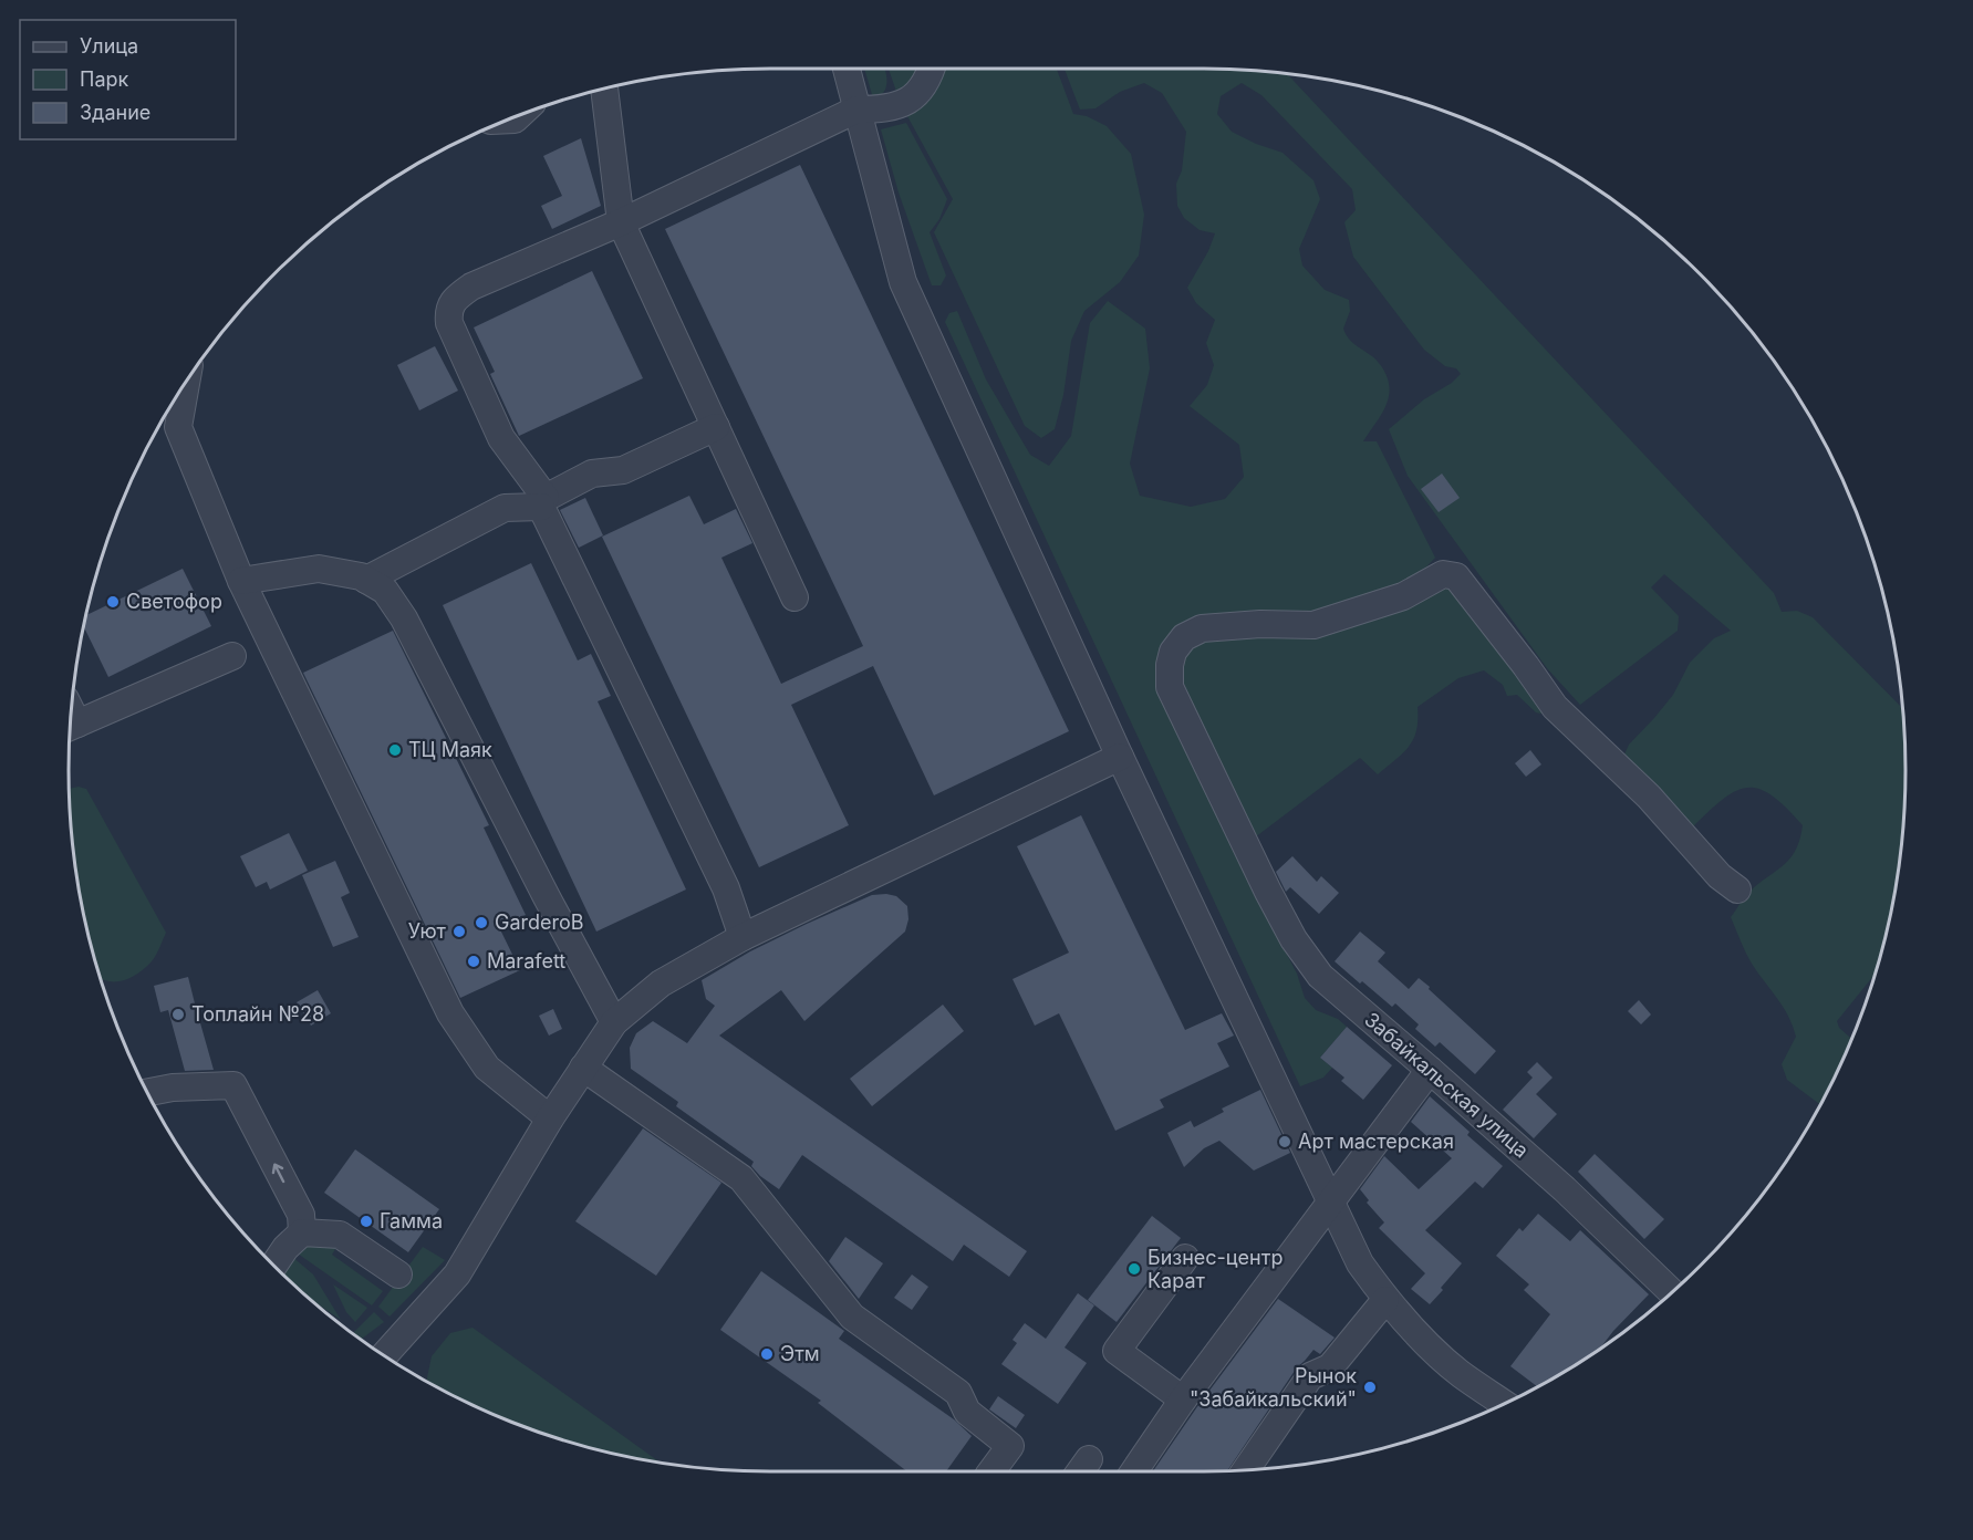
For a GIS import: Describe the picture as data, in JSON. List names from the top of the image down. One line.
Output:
{"streets":{"street":["Забайкальская улица"]},"places":["Светофор","ТЦ Маяк","GarderoB","Уют","Marafett","Топлайн №28","Арт мастерская","Гамма","Бизнес-центр Карат","Этм","Рынок \"Забайкальский\""],"legend":["Улица","Парк","Здание"]}
